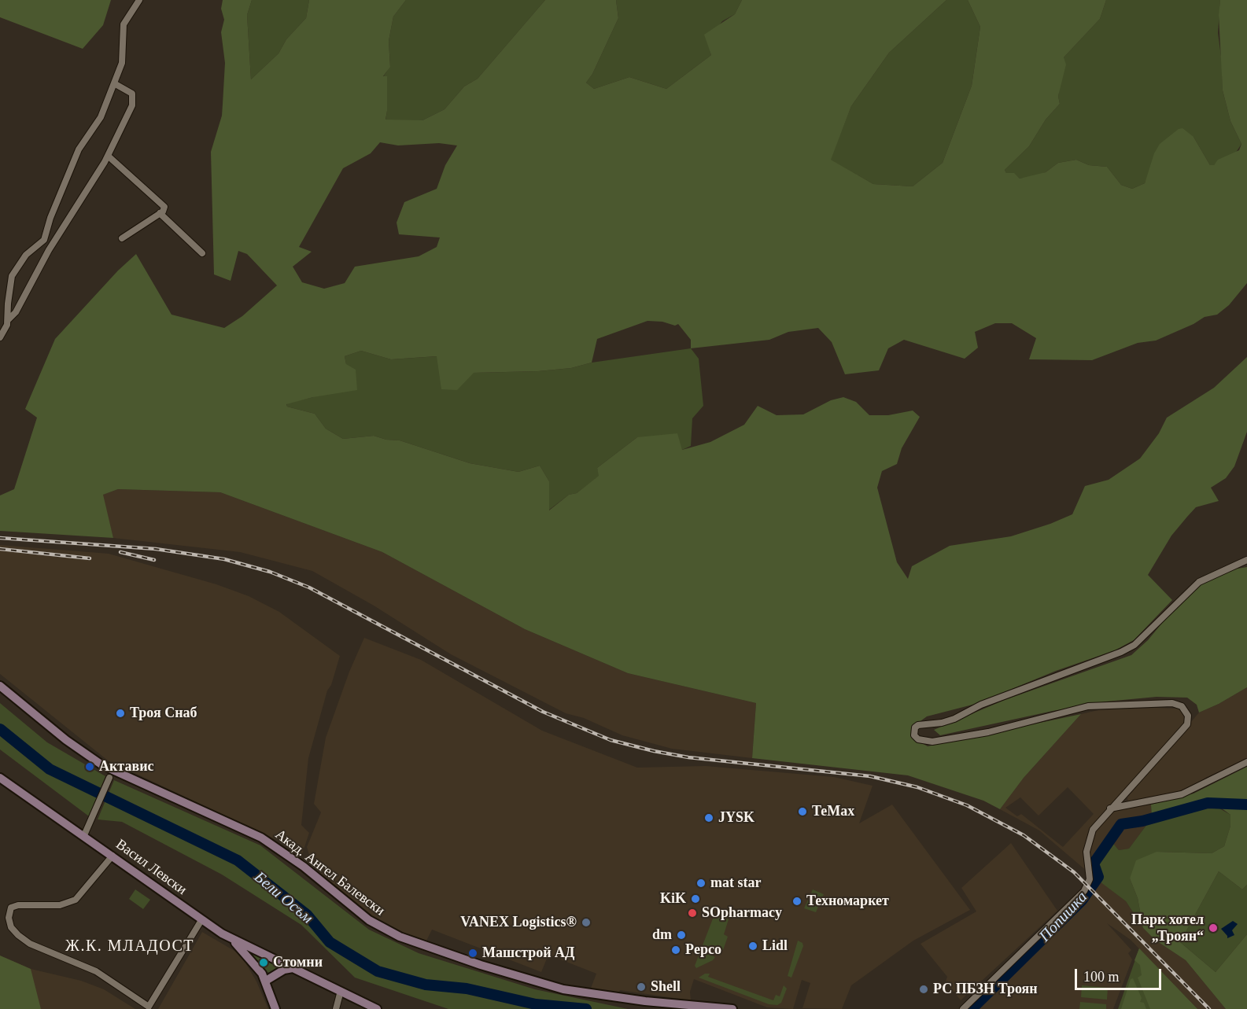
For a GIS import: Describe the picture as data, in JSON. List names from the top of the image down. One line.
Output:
{"streets":{"street":["Васил Левски","Акад. Ангел Балевски"]},"districts":["Ж.К. МЛАДОСТ"],"water":["Бели Осъм","Попишка"],"places":["Троя Снаб","Актавис","ТеМах","JYSK","mat star","KiK","Техномаркет","SOpharmacy","VANEX Logistics®","Парк хотел „Троян“","dm","Lidl","Pepco","Машстрой АД","Стомни","Shell","РС ПБЗН Троян"],"scale_bar":"100 m"}
